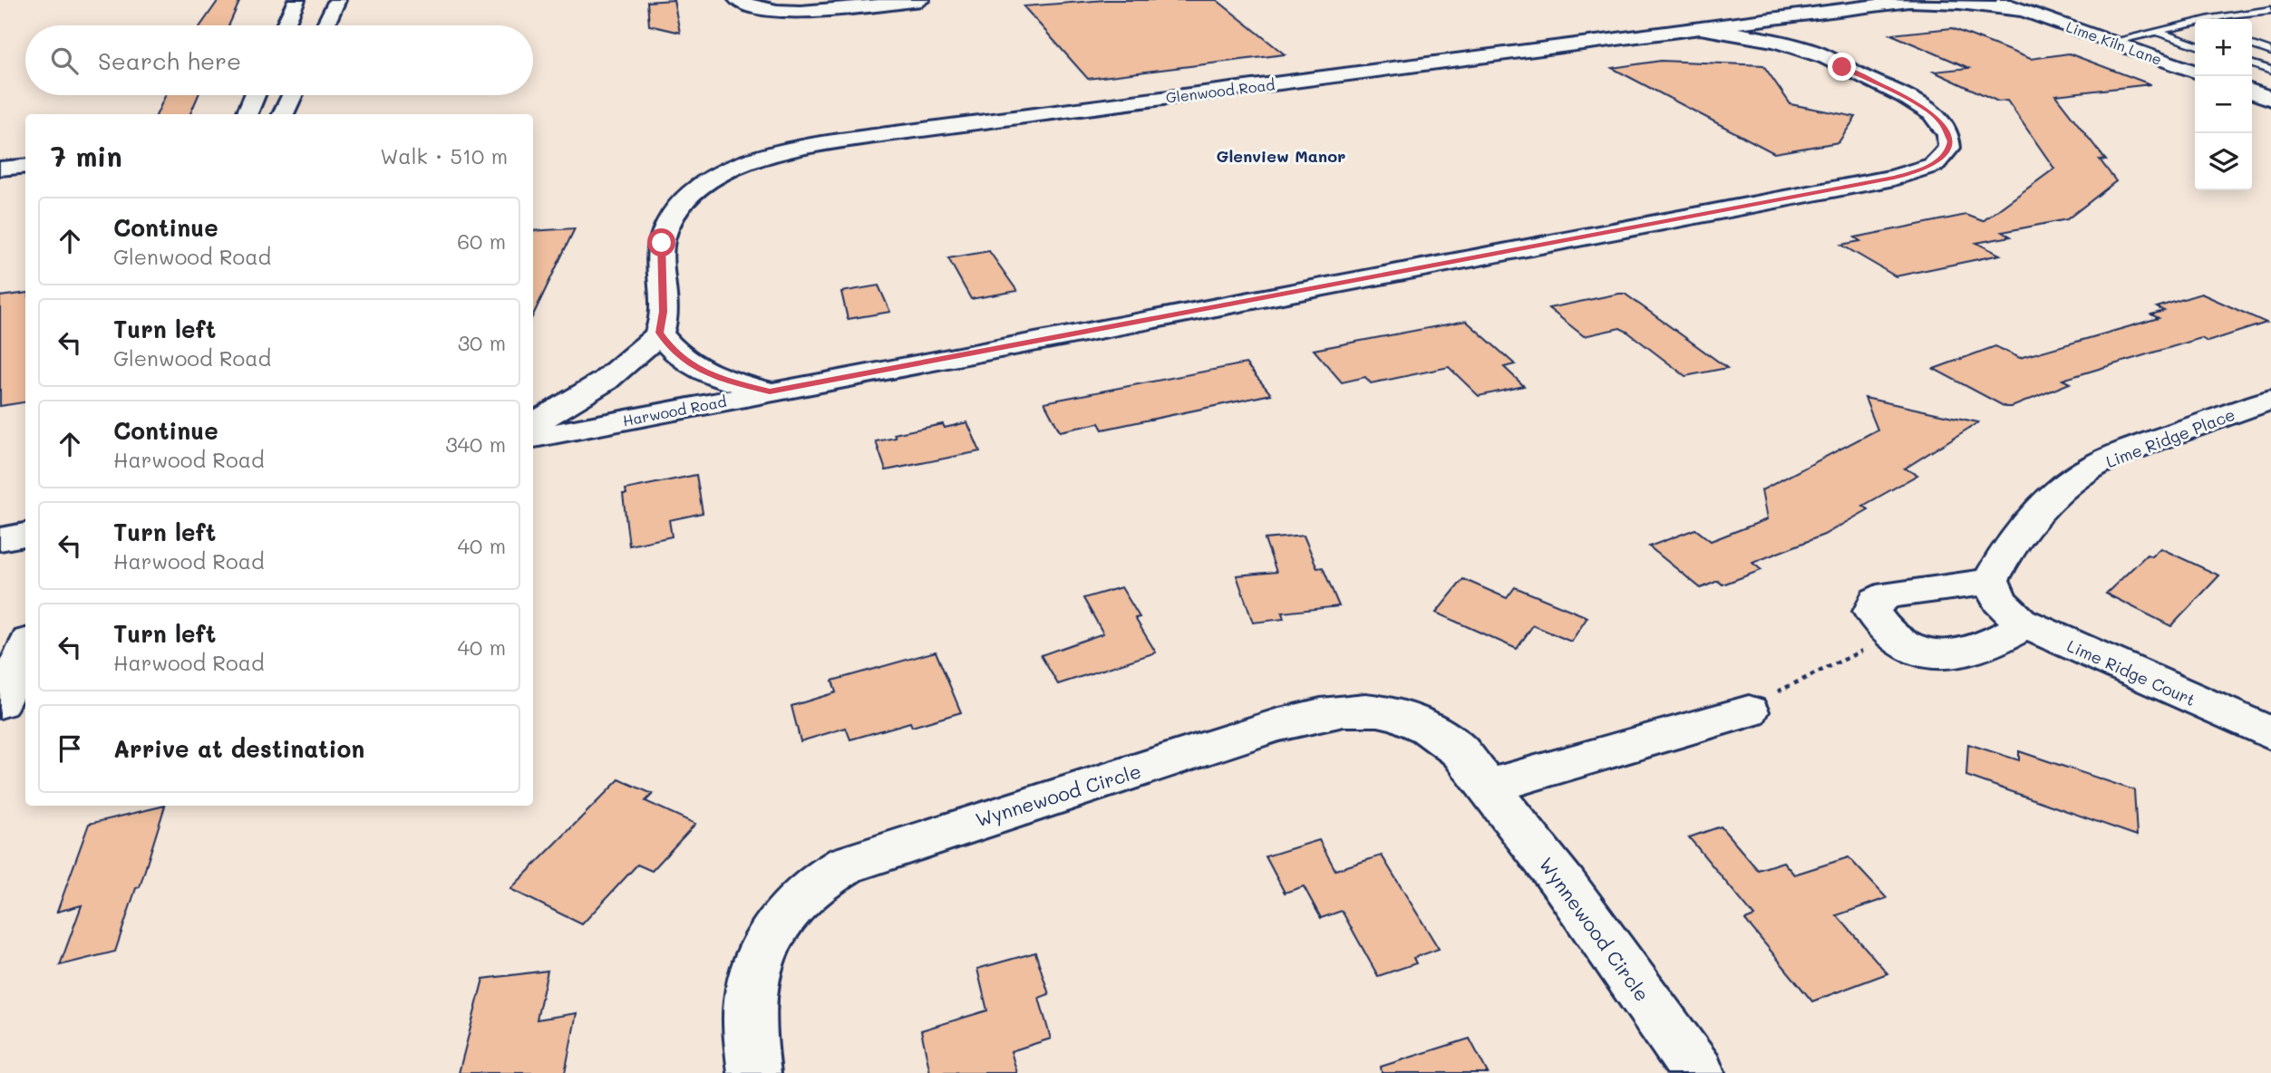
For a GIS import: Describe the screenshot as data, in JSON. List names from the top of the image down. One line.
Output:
{"streets":{"street":["Lime Kiln Lane","Glenwood Road","Harwood Road","Lime Ridge Place","Lime Ridge Court","Wynnewood Circle"]},"crossings":[["Lime Kiln Lane","Glenwood Road"],["Glenwood Road","Harwood Road"],["Lime Ridge Place","Lime Ridge Court"]],"districts":["Glenview Manor"],"page":{"map_buttons":["+","−"],"search":"Search here","heading":["7 min","Walk · 510 m"],"list":[["Continue","Glenwood Road","60 m"],["Turn left","Glenwood Road","30 m"],["Continue","Harwood Road","340 m"],["Turn left","Harwood Road","40 m"],["Turn left","Harwood Road","40 m"],"Arrive at destination"]}}
